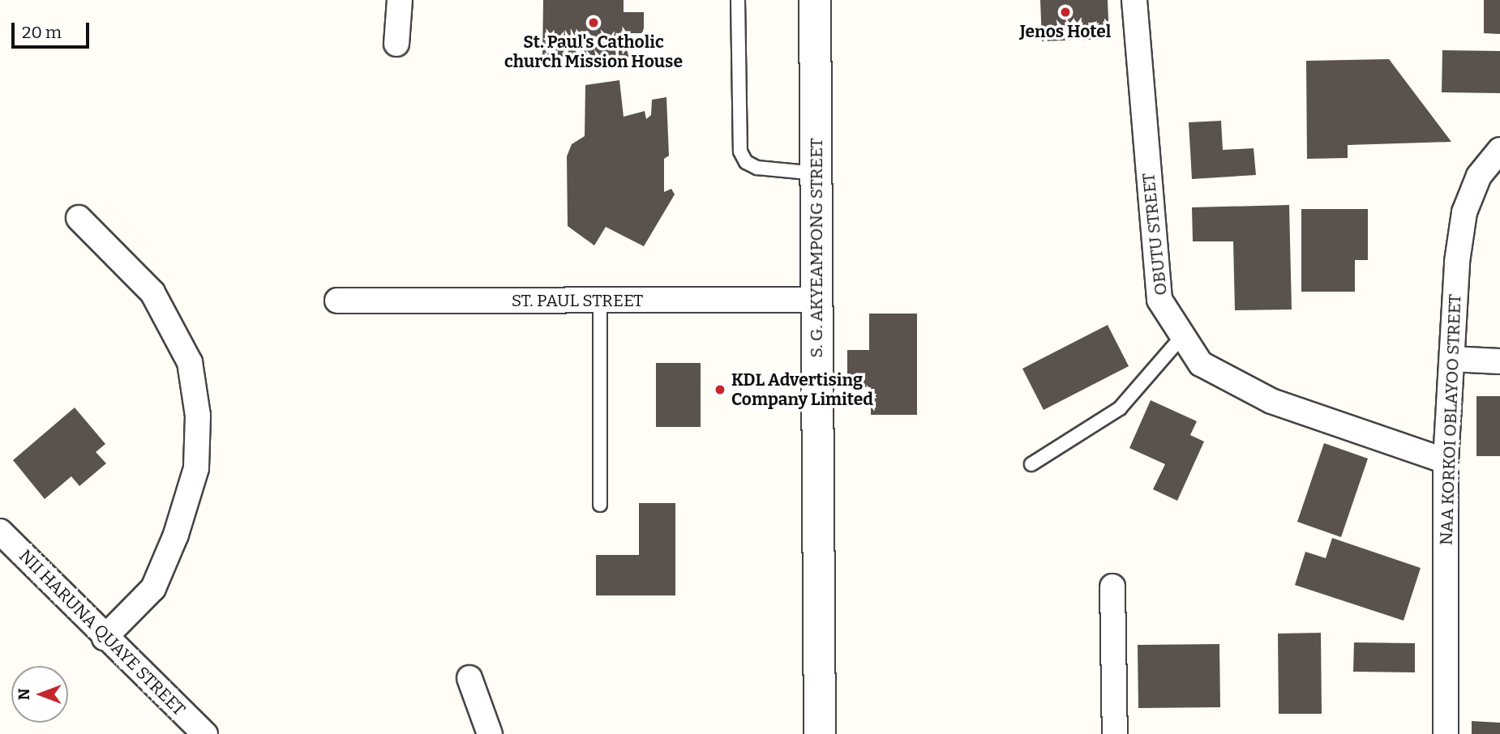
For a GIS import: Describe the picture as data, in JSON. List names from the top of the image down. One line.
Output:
{"streets":{"street":["OBUTU STREET","S. G. AKYEAMPONG STREET","ST. PAUL STREET","NAA KORKOI OBLAYOO STREET","NII HARUNA QUAYE STREET"]},"crossings":[["OBUTU STREET","NAA KORKOI OBLAYOO STREET"],["S. G. AKYEAMPONG STREET","ST. PAUL STREET"]],"places":["Jenos Hotel","St. Paul's Catholic church Mission House","KDL Advertising Company Limited"],"scale_bar":"20 m","north":"left"}
